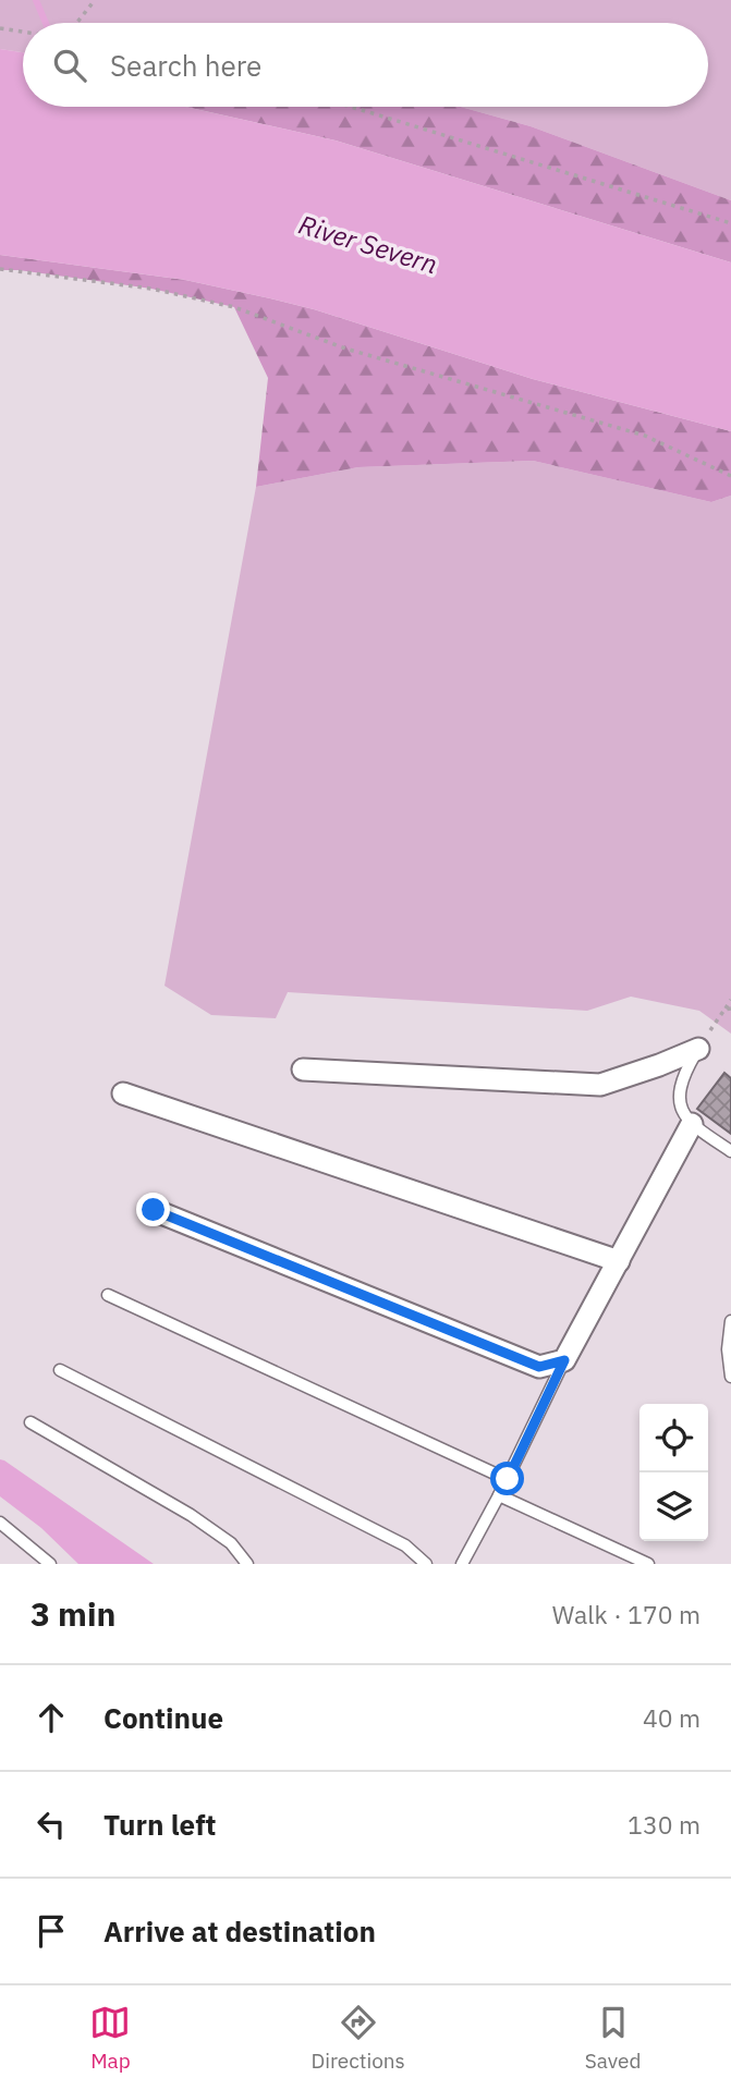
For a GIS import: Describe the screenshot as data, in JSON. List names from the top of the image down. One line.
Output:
{"water":["River Severn"],"page":{"search":"Search here","heading":["3 min","Walk · 170 m"],"list":[["Continue","40 m"],["Turn left","130 m"],"Arrive at destination"],"nav":["Map","Directions","Saved"]}}
